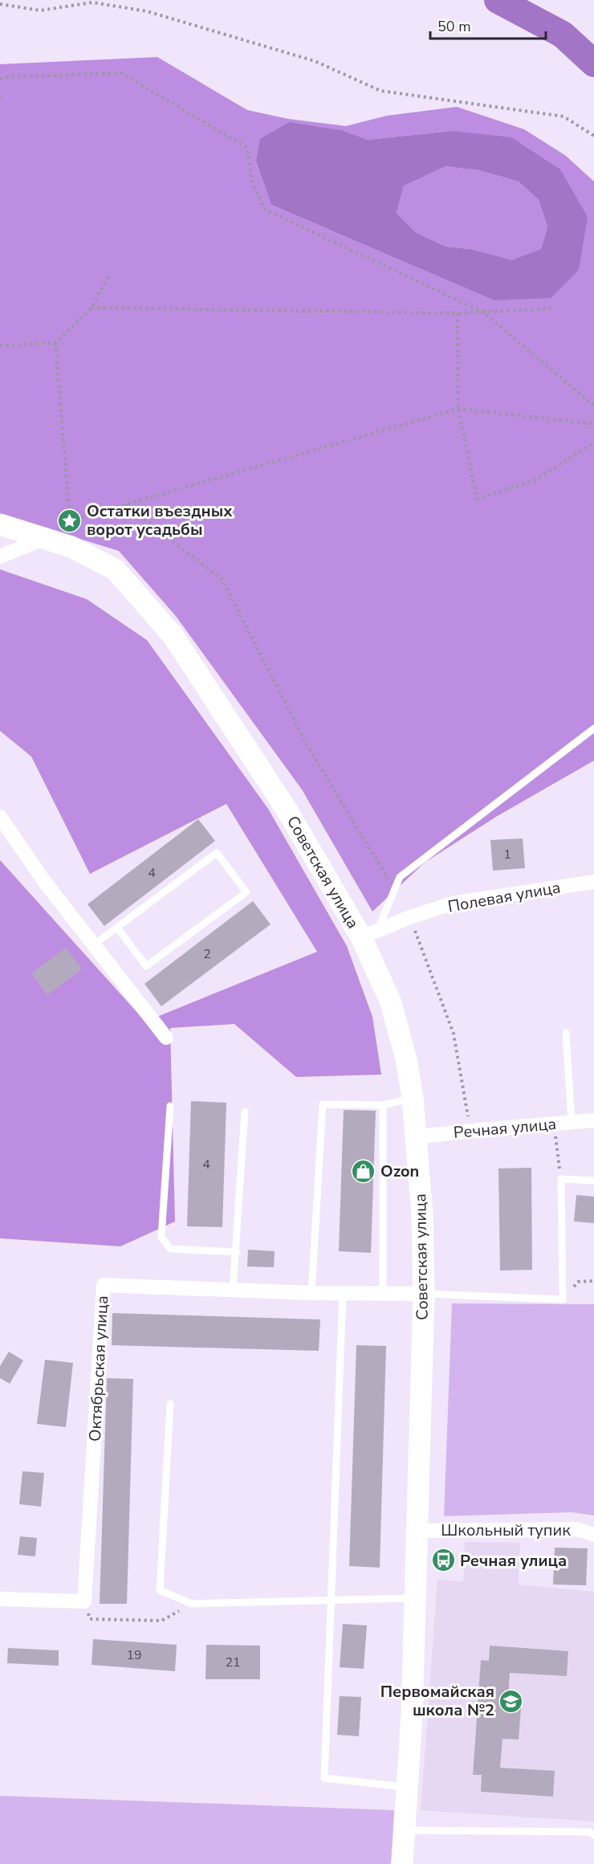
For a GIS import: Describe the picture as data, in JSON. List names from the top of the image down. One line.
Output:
{"streets":{"main road":["Советская улица"],"street":["Полевая улица","Речная улица","Октябрьская улица","Школьный тупик"]},"crossings":[["Советская улица","Полевая улица"],["Советская улица","Речная улица"],["Советская улица","Октябрьская улица"],["Советская улица","Школьный тупик"]],"places":{"place":["Остатки въездных ворот усадьбы"],"shop":["Ozon"],"bus stop":["Речная улица"],"school or university":["Первомайская школа №2"]},"house_numbers":["1","4","2","4","19","21"],"scale_bar":"50 m"}
